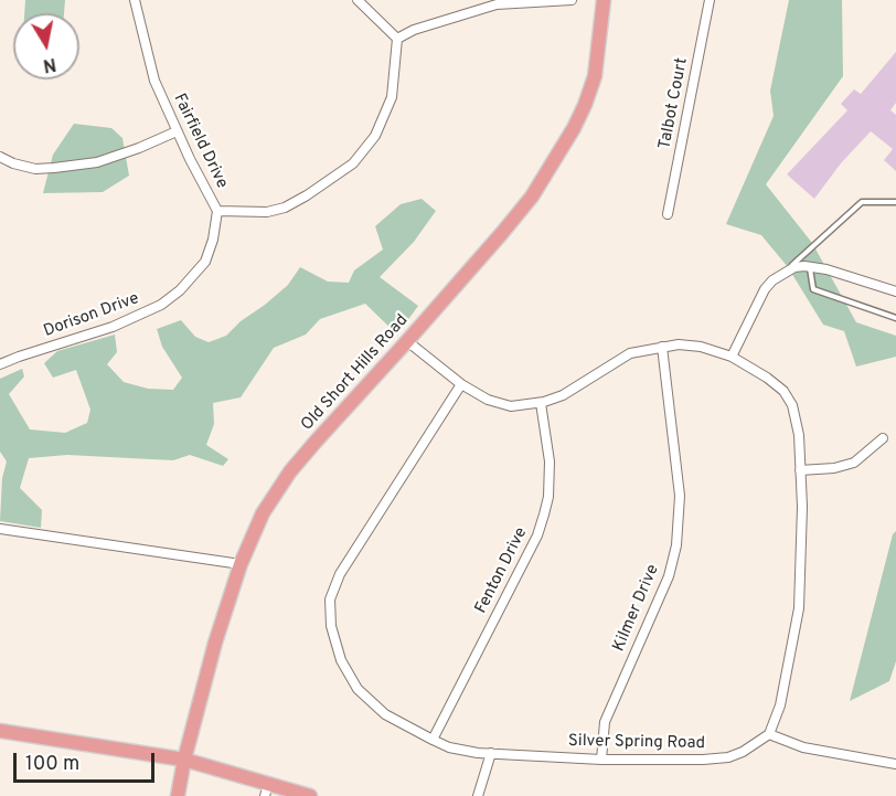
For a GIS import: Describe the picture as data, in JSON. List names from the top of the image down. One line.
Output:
{"streets":{"main road":["Old Short Hills Road"],"street":["Talbot Court","Fairfield Drive","Dorison Drive","Fenton Drive","Kilmer Drive","Silver Spring Road"]},"crossings":[["Fairfield Drive","Dorison Drive"],["Fenton Drive","Silver Spring Road"],["Kilmer Drive","Silver Spring Road"]],"scale_bar":"100 m","north":"bottom"}
